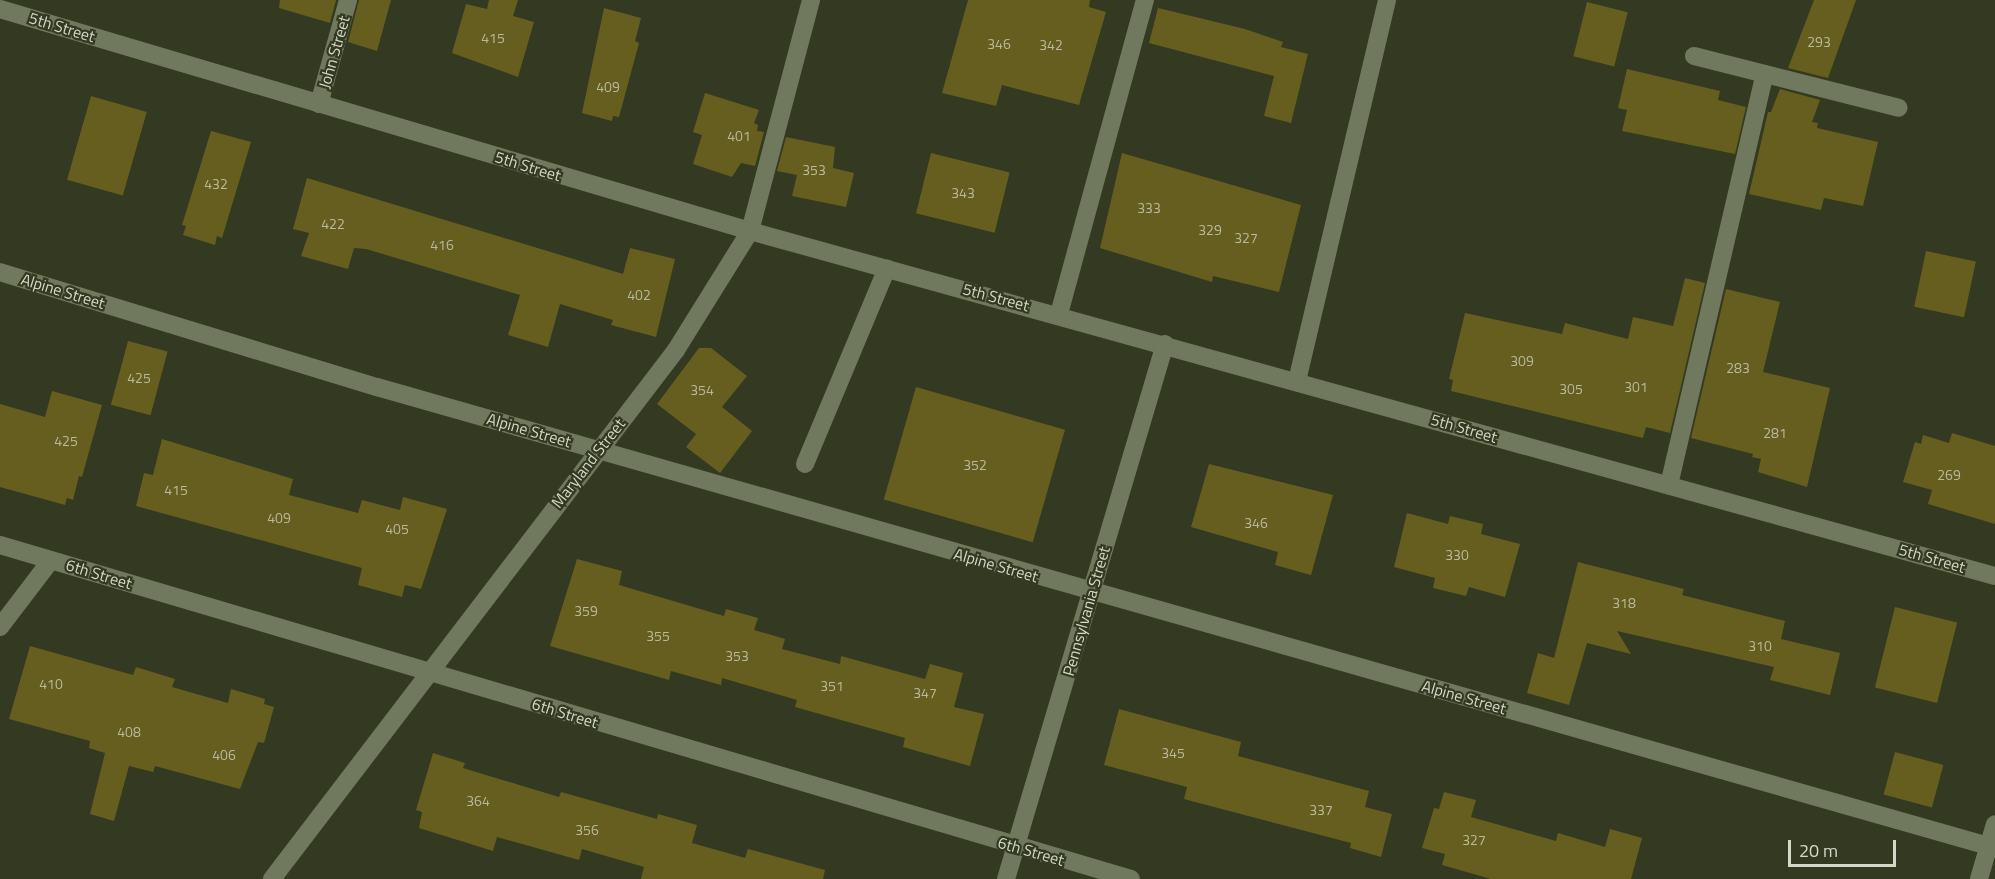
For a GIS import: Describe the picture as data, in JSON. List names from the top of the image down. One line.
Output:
{"streets":{"street":["5th Street","John Street","Alpine Street","Maryland Street","6th Street","Pennsylvania Street"]},"crossings":[["5th Street","John Street"],["5th Street","Maryland Street"],["5th Street","Pennsylvania Street"],["Alpine Street","Maryland Street"],["Alpine Street","Pennsylvania Street"],["Maryland Street","6th Street"],["6th Street","Pennsylvania Street"]],"house_numbers":["415","293","346","342","409","401","353","432","343","333","422","329","327","416","402","309","283","425","301","305","354","281","425","352","269","415","409","346","405","330","318","359","355","310","353","410","351","347","408","345","406","364","337","356","327"],"scale_bar":"20 m"}
